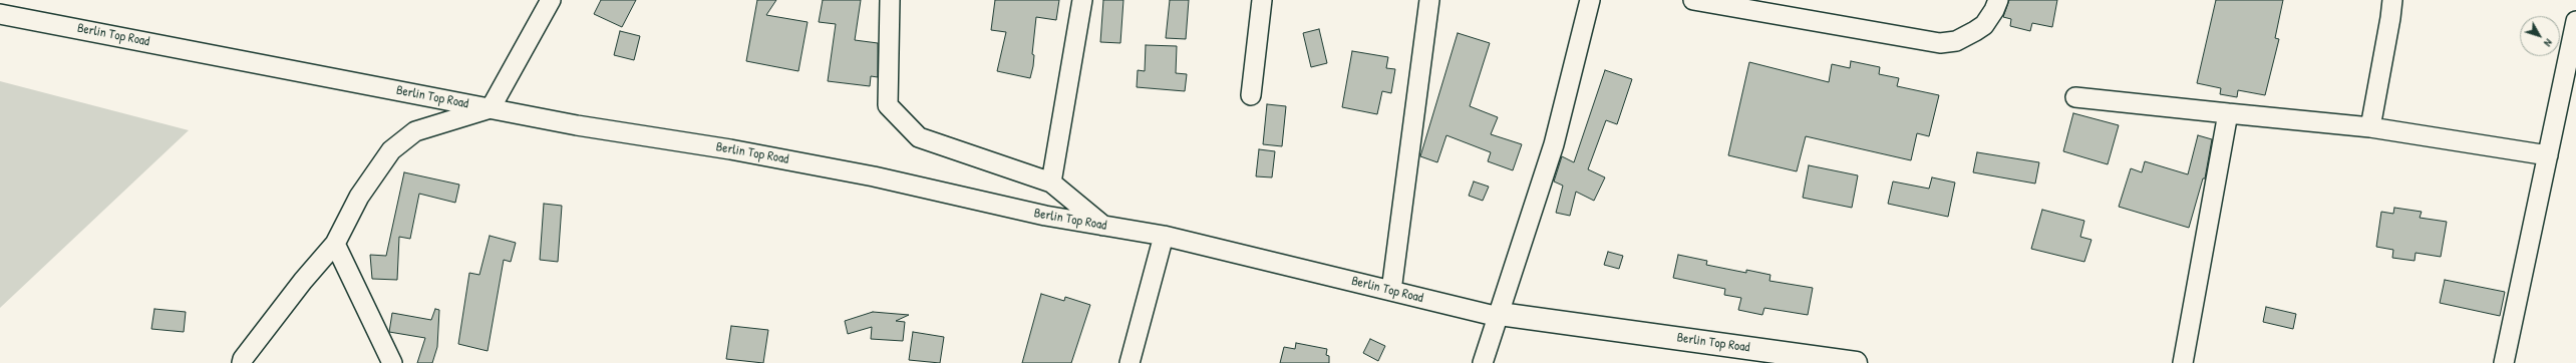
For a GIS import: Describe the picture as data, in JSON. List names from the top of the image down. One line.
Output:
{"streets":{"street":["Berlin Top Road"]},"north":"bottom right"}
